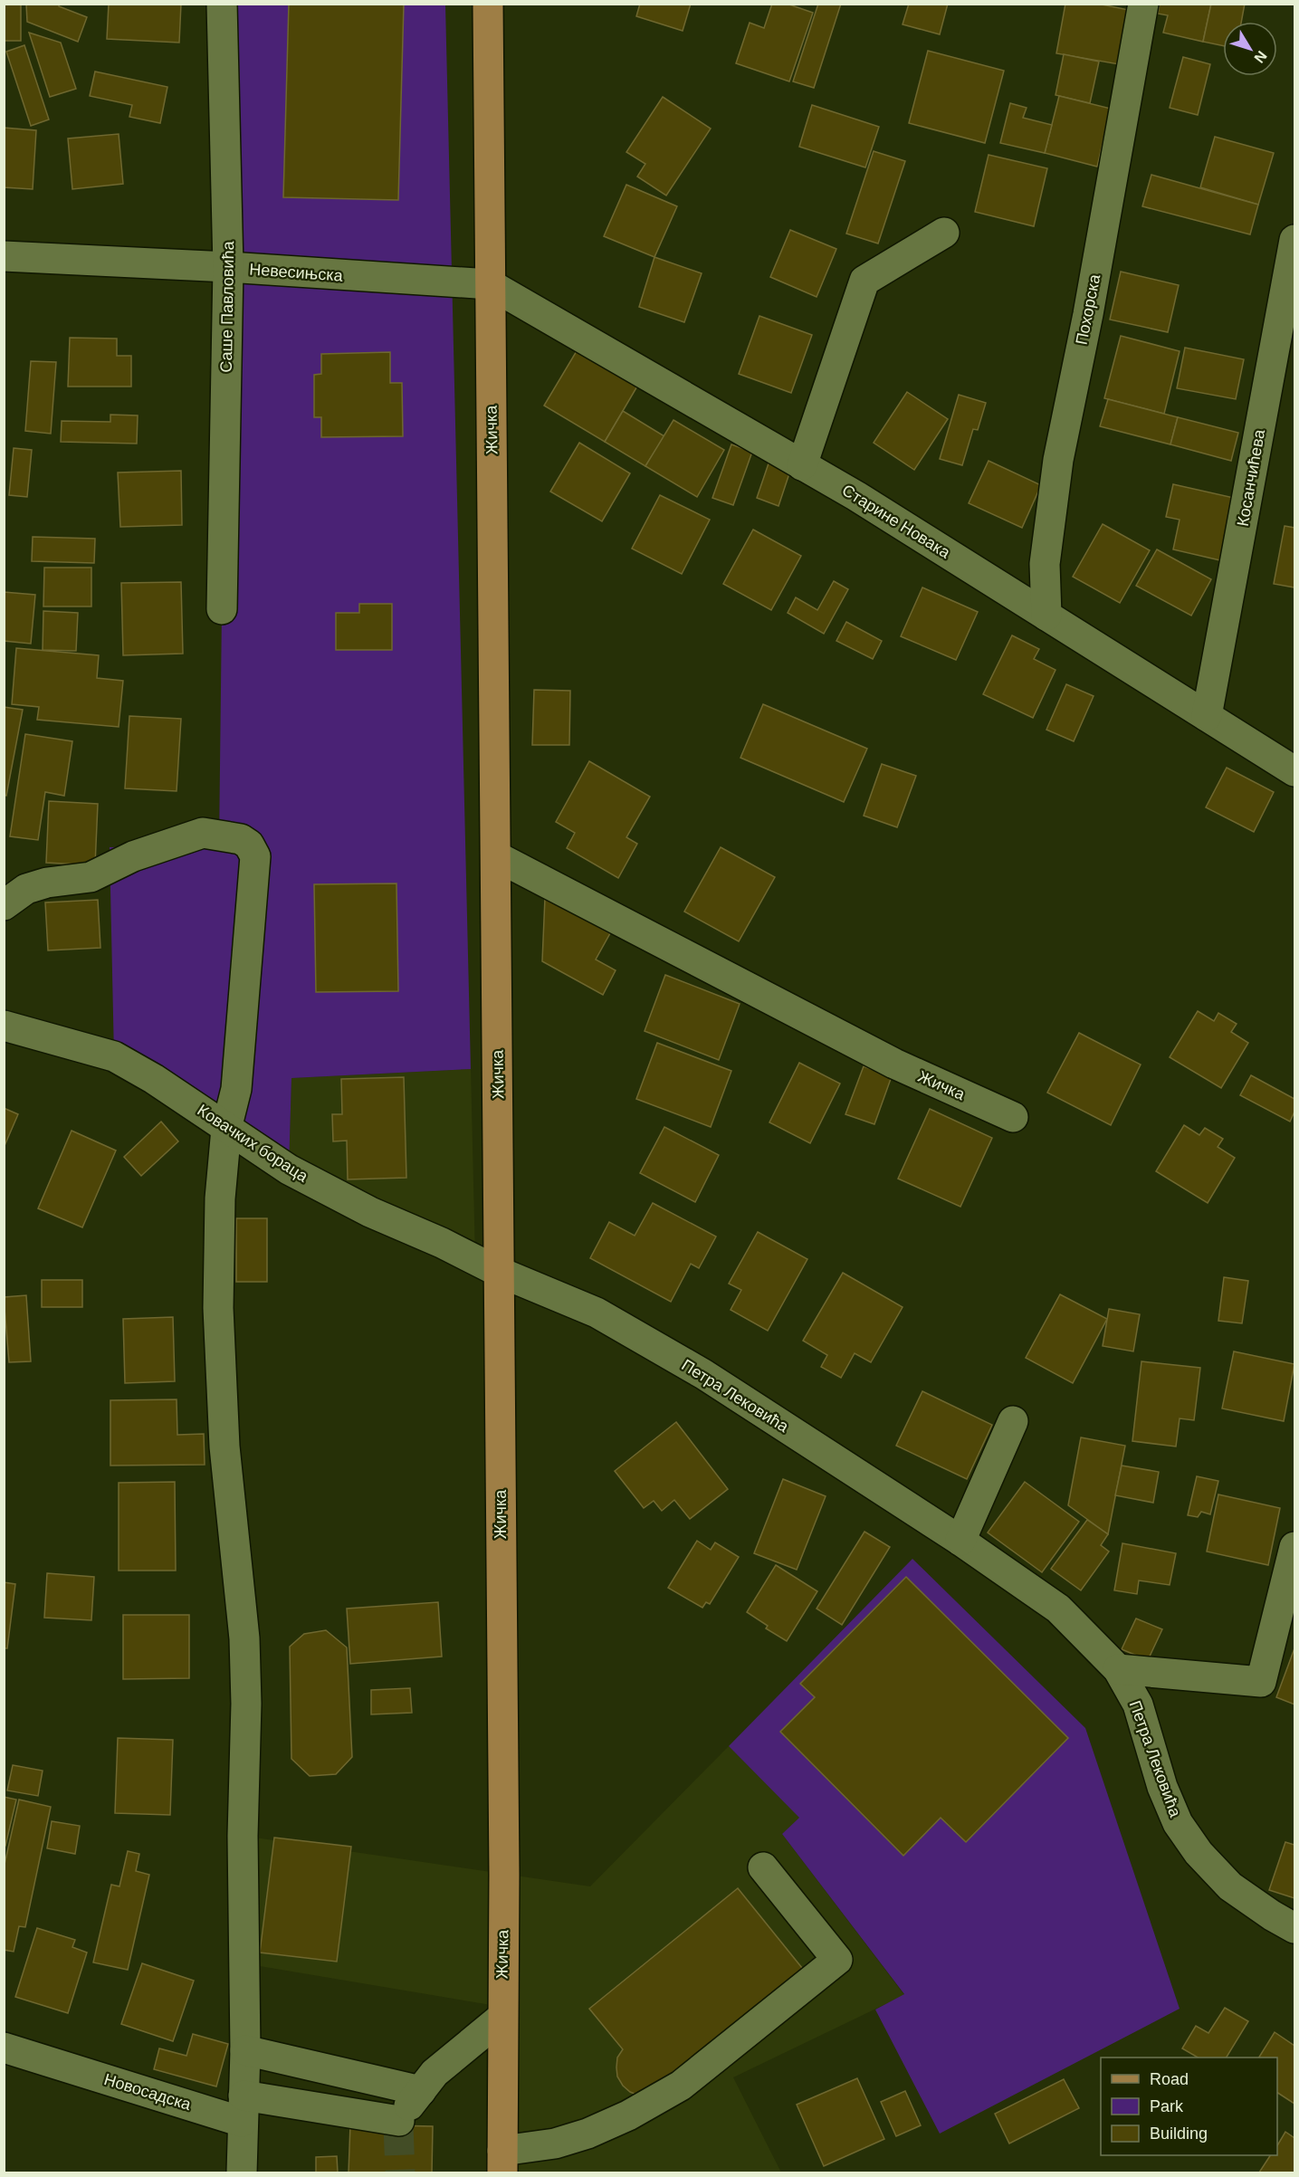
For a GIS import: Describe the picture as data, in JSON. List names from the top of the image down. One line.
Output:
{"streets":{"main road":["Жичка"],"street":["Невесињска","Саше Павловића","Похорска","Косанчићева","Старине Новака","Ковачких бораца","Петра Лековића","Новосадска"]},"crossings":[["Невесињска","Саше Павловића"],["Невесињска","Жичка"],["Невесињска","Старине Новака"],["Похорска","Старине Новака"],["Жичка","Старине Новака"],["Жичка","Ковачких бораца"],["Жичка","Петра Лековића"],["Косанчићева","Старине Новака"],["Ковачких бораца","Петра Лековића"]],"legend":["Road","Park","Building"],"north":"bottom right"}
